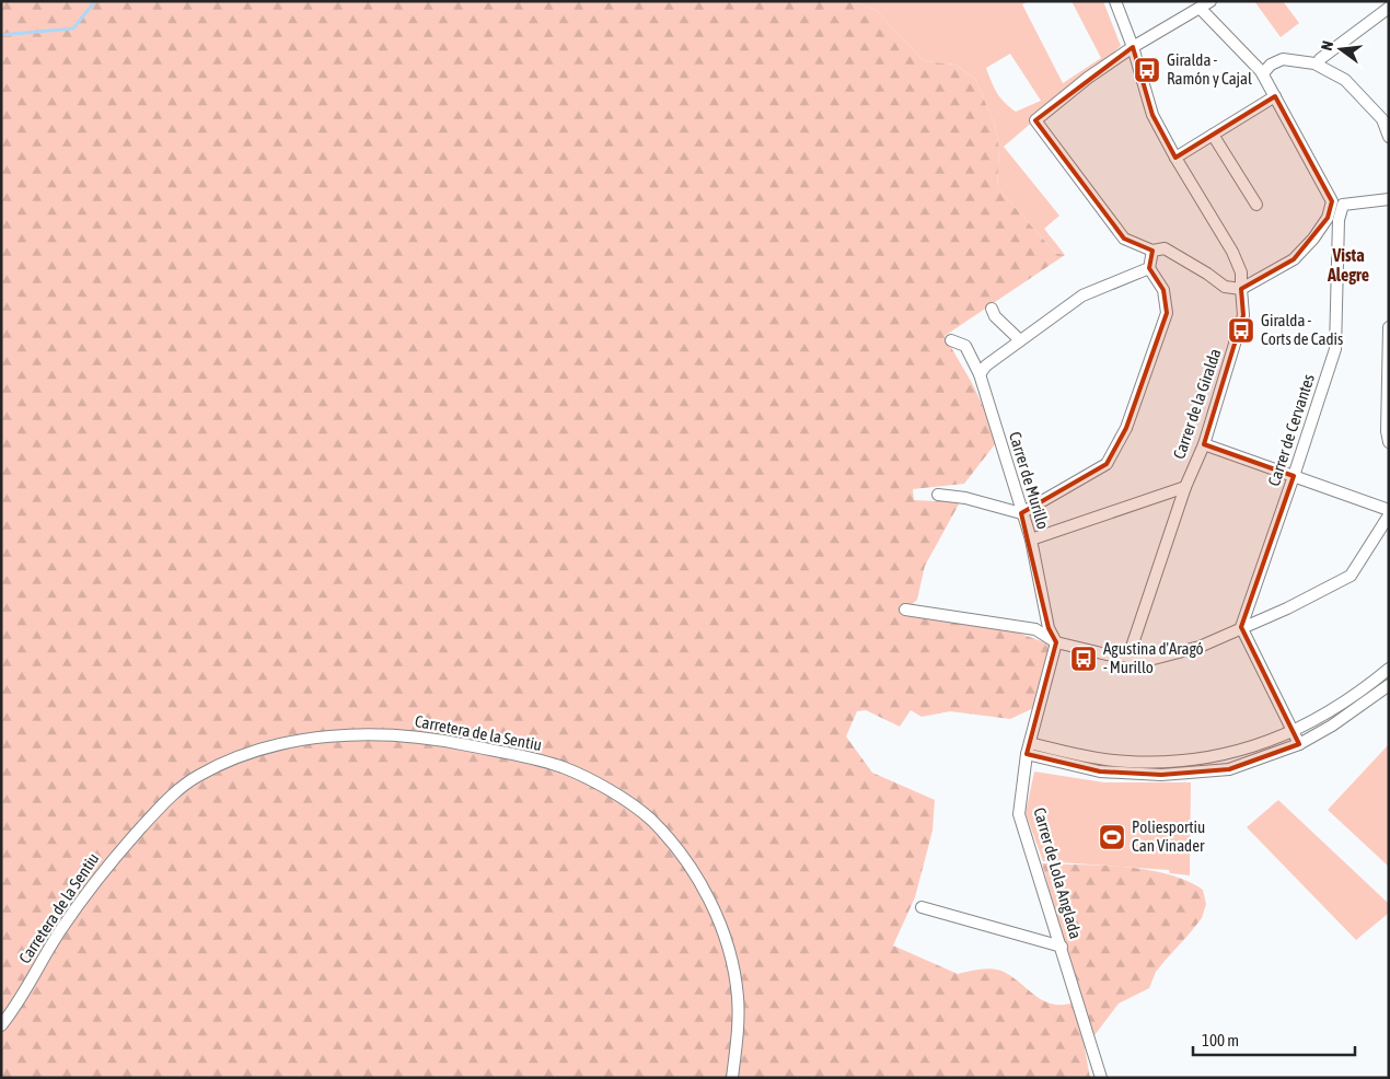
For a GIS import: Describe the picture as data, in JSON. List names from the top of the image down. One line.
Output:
{"streets":{"street":["Carrer de la Giralda","Carrer de Cervantes","Carrer de Murillo","Carretera de la Sentiu","Carrer de Lola Anglada"]},"crossings":[["Carrer de Murillo","Carrer de Lola Anglada"]],"districts":["Vista Alegre"],"places":{"bus stop":["Giralda - Ramón y Cajal","Giralda - Corts de Cadis","Agustina d'Aragó - Murillo"],"sports":["Poliesportiu Can Vinader"]},"scale_bar":"100 m","north":"left"}
